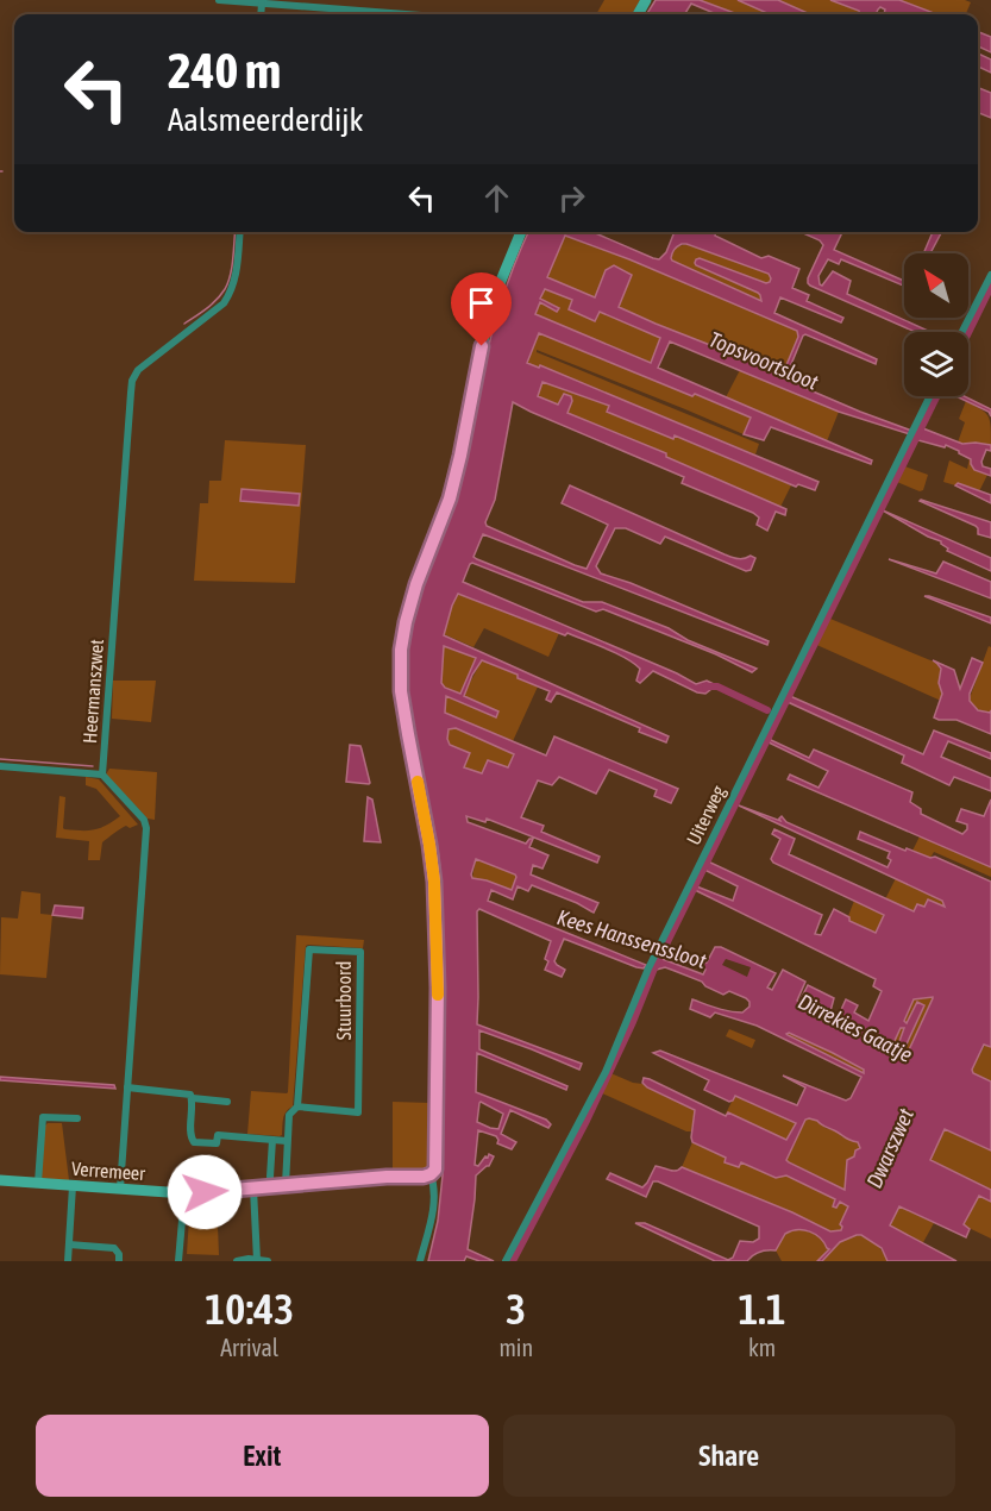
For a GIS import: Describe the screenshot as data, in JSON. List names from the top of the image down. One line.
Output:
{"streets":{"street":["Heermanszwet","Uiterweg","Stuurboord","Verremeer"]},"crossings":[["Stuurboord","Verremeer"]],"water":["Topsvoortsloot","Kees Hanssenssloot","Dirrekies Gaatje","Dwarszwet"],"north":"top left","page":{"turn":["240 m","Aalsmeerderdijk"],"eta":["10:43","Arrival","3","min","1.1","km"],"buttons":["Exit","Share"]}}
